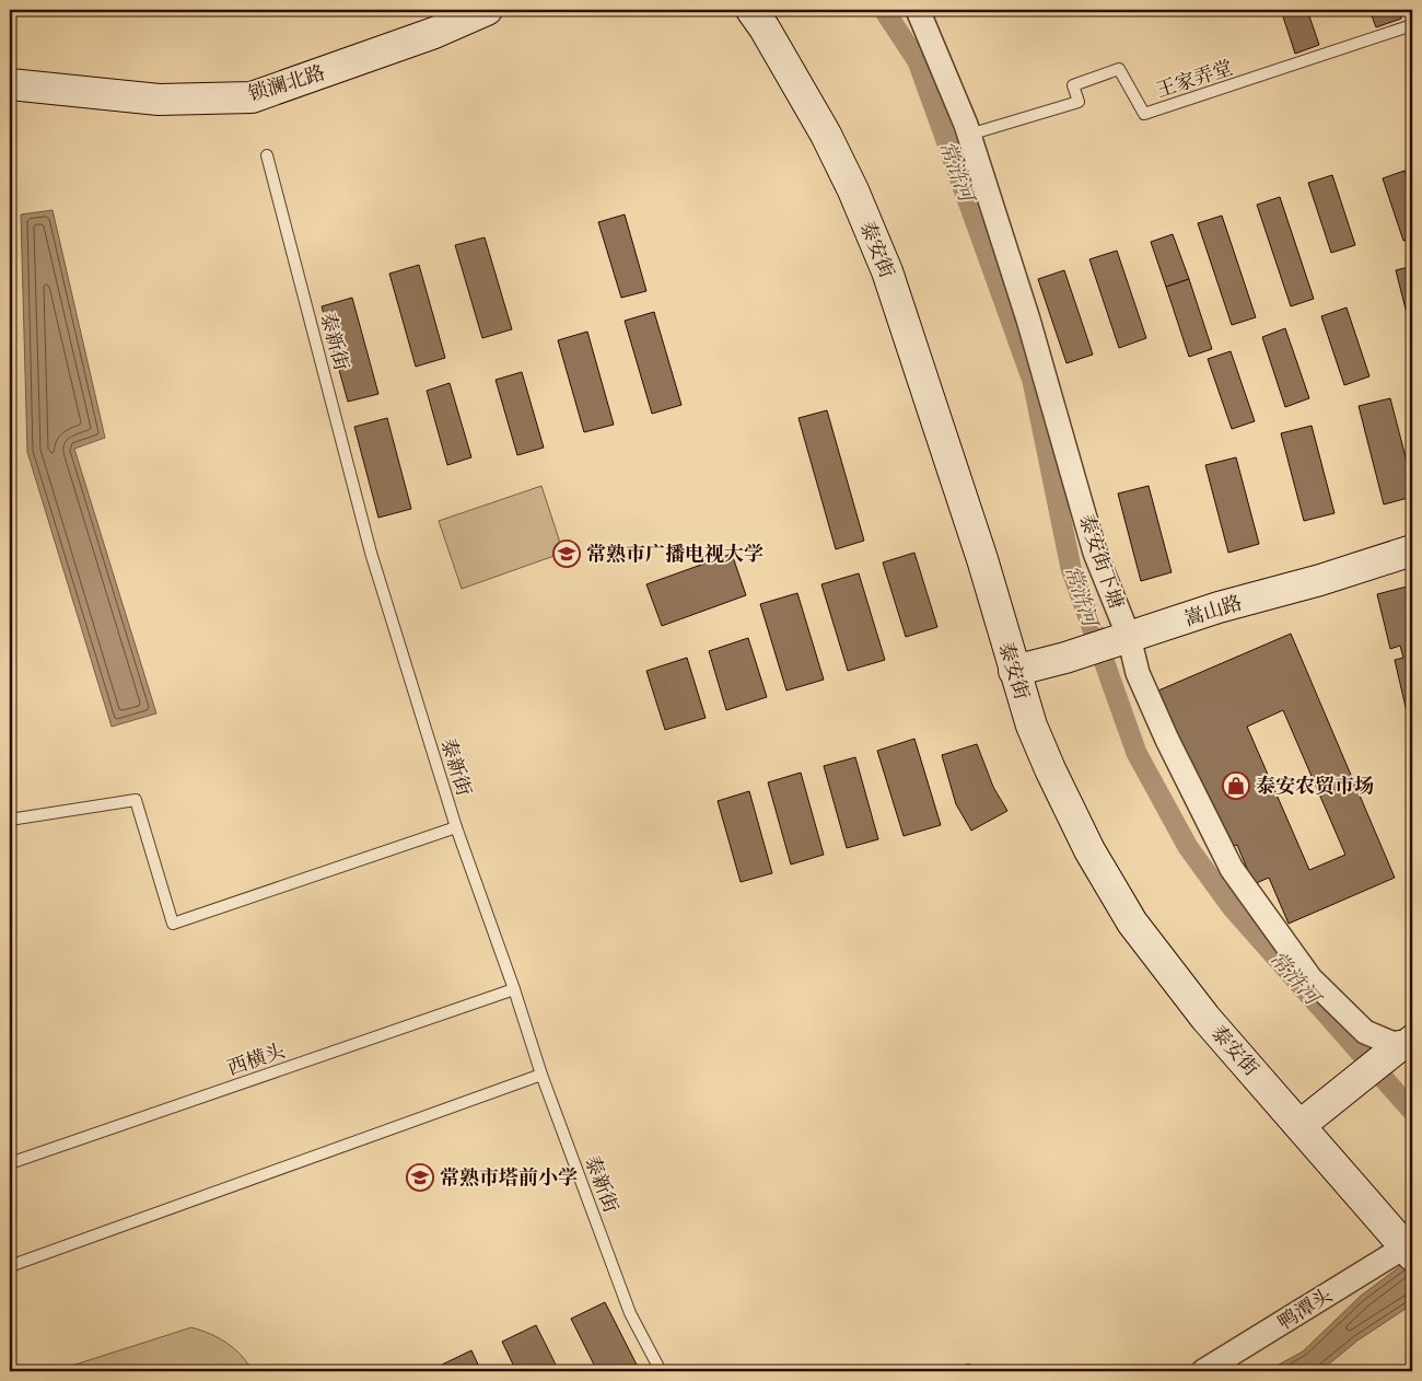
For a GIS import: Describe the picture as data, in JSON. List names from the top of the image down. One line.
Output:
{"streets":{"street":["锁澜北路","泰安街","泰安街下塘","嵩山路","鸭潭头"],"lane":["王家弄堂","泰新街","西横头"]},"crossings":[["王家弄堂","泰安街下塘"],["泰安街","嵩山路"],["泰安街","鸭潭头"],["泰新街","西横头"],["泰安街下塘","嵩山路"]],"water":["常浒河"],"places":{"school or university":["常熟市广播电视大学","常熟市塔前小学"],"shop":["泰安农贸市场"]}}
